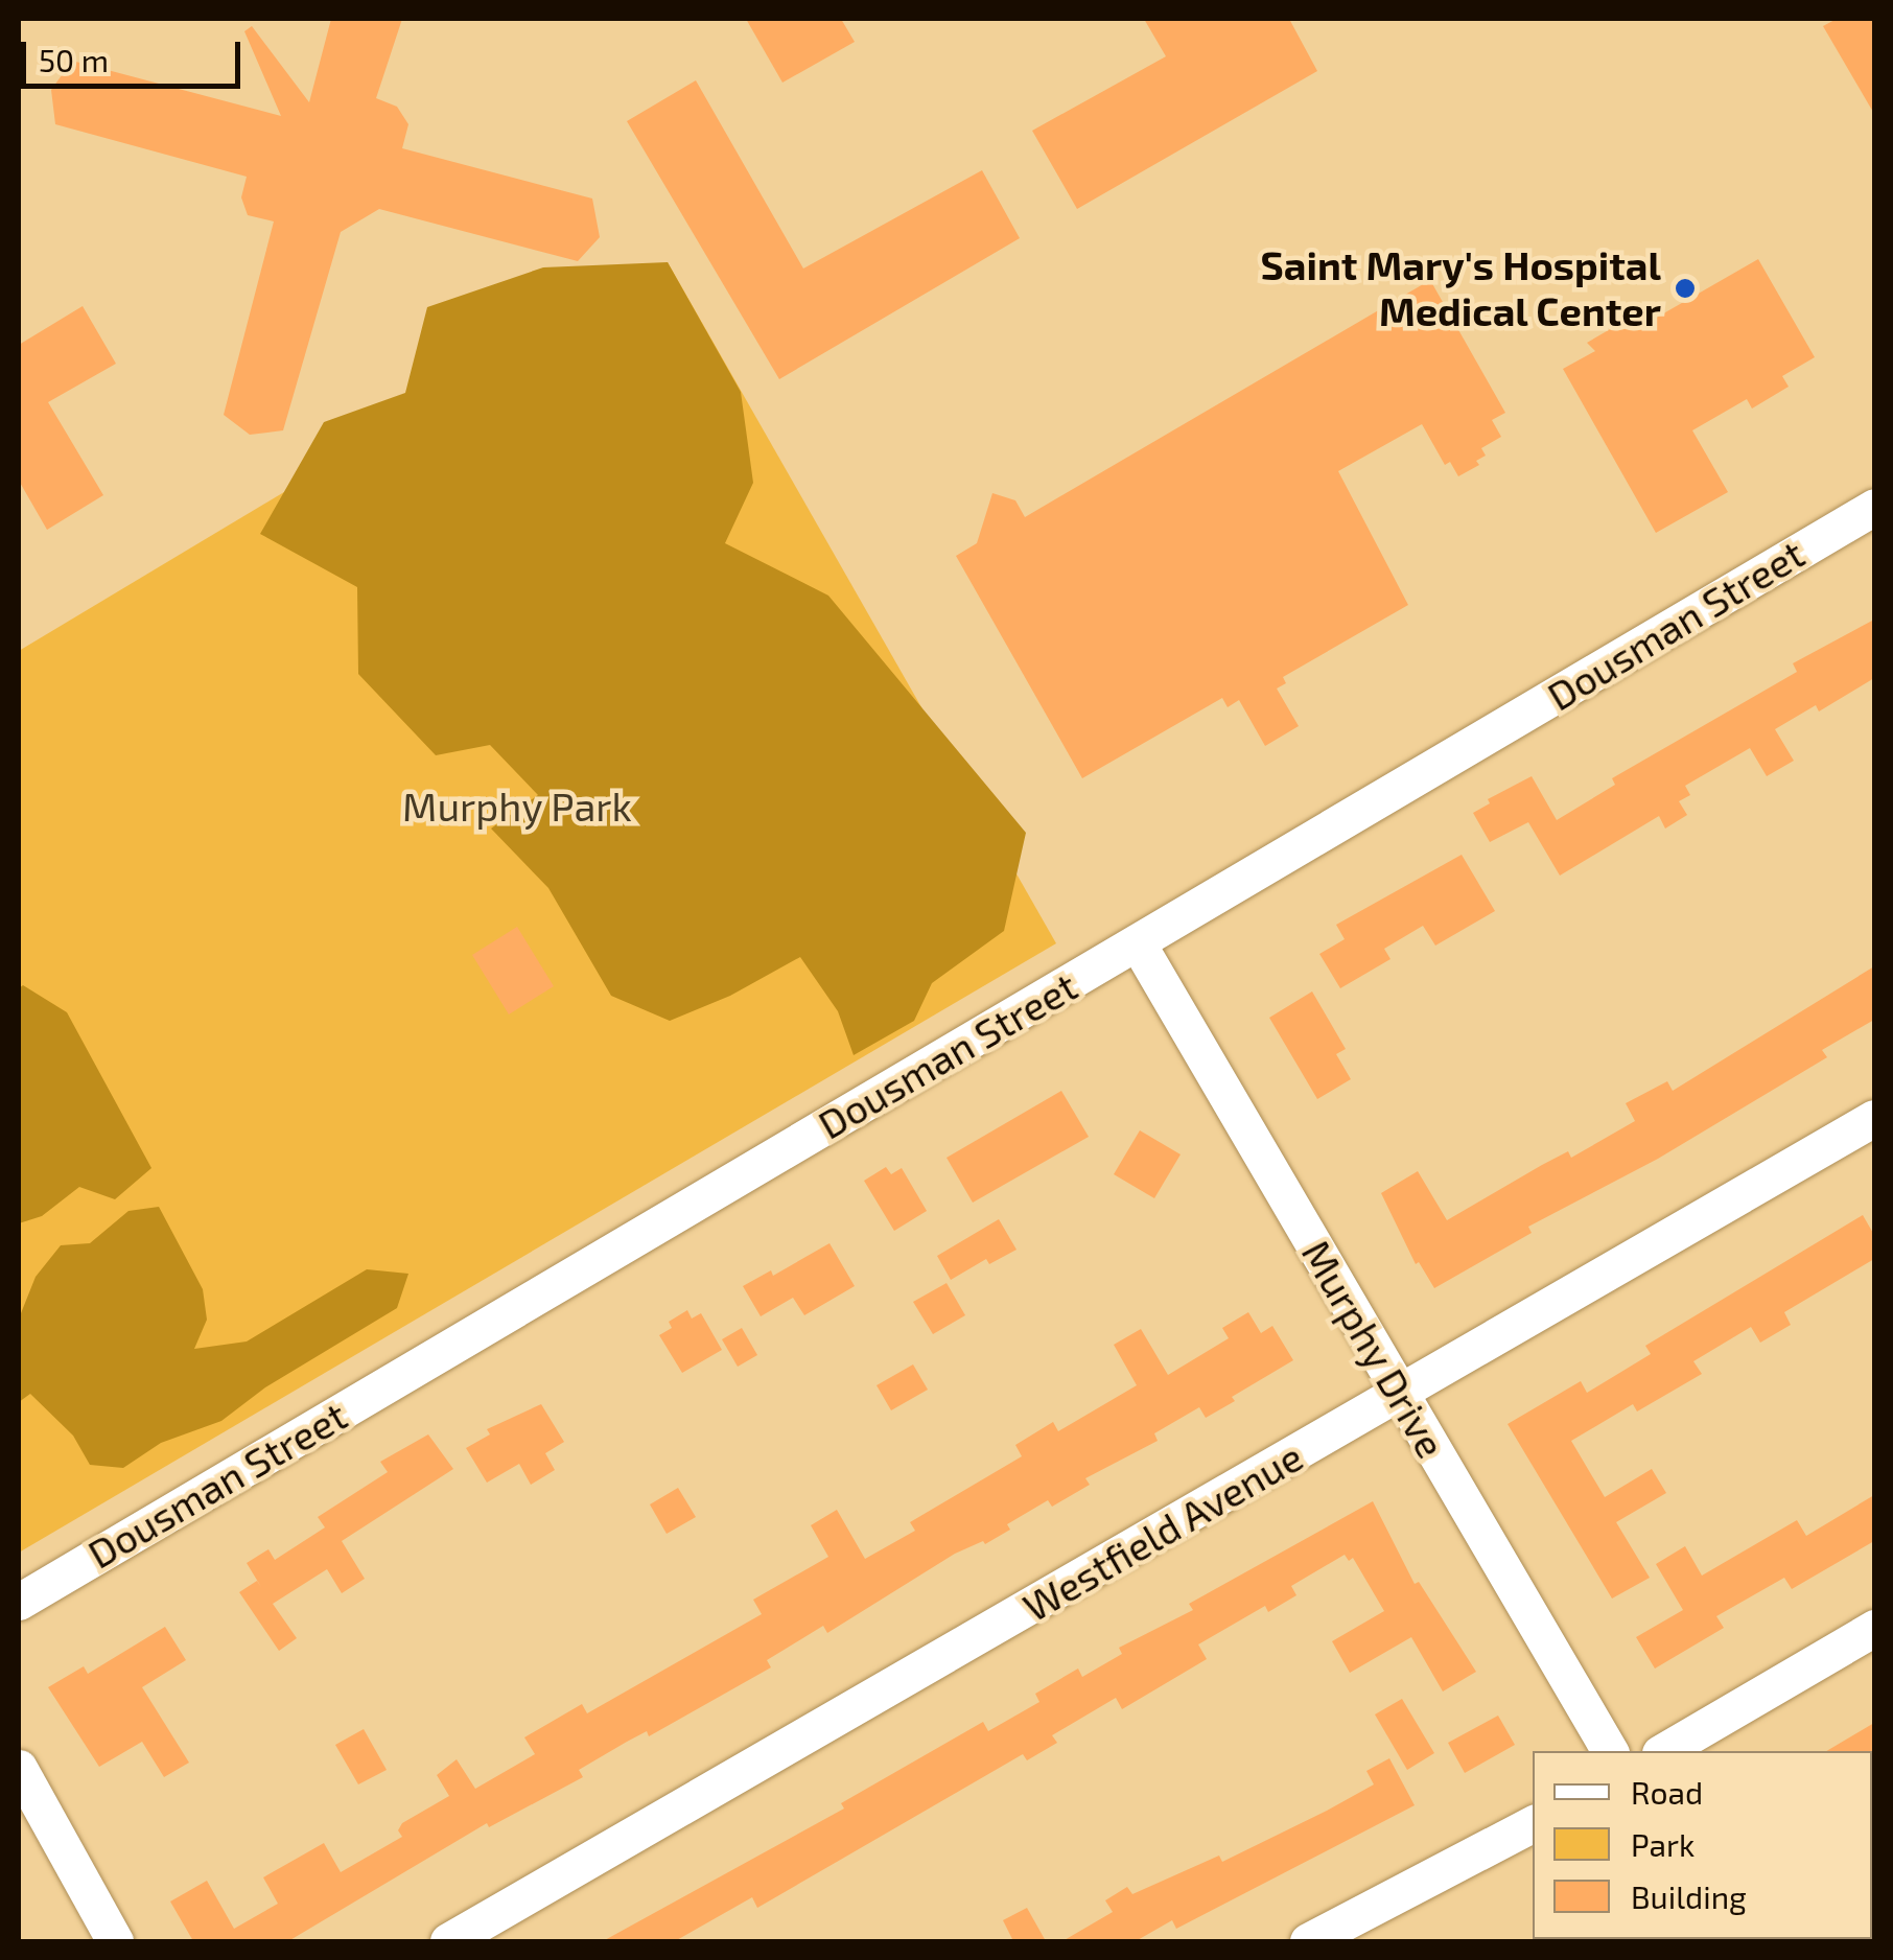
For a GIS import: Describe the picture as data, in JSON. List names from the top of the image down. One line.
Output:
{"streets":{"street":["Dousman Street","Murphy Drive","Westfield Avenue"]},"crossings":[["Dousman Street","Murphy Drive"],["Murphy Drive","Westfield Avenue"]],"parks":["Murphy Park"],"places":["Saint Mary's Hospital Medical Center"],"legend":["Road","Park","Building"],"scale_bar":"50 m"}
